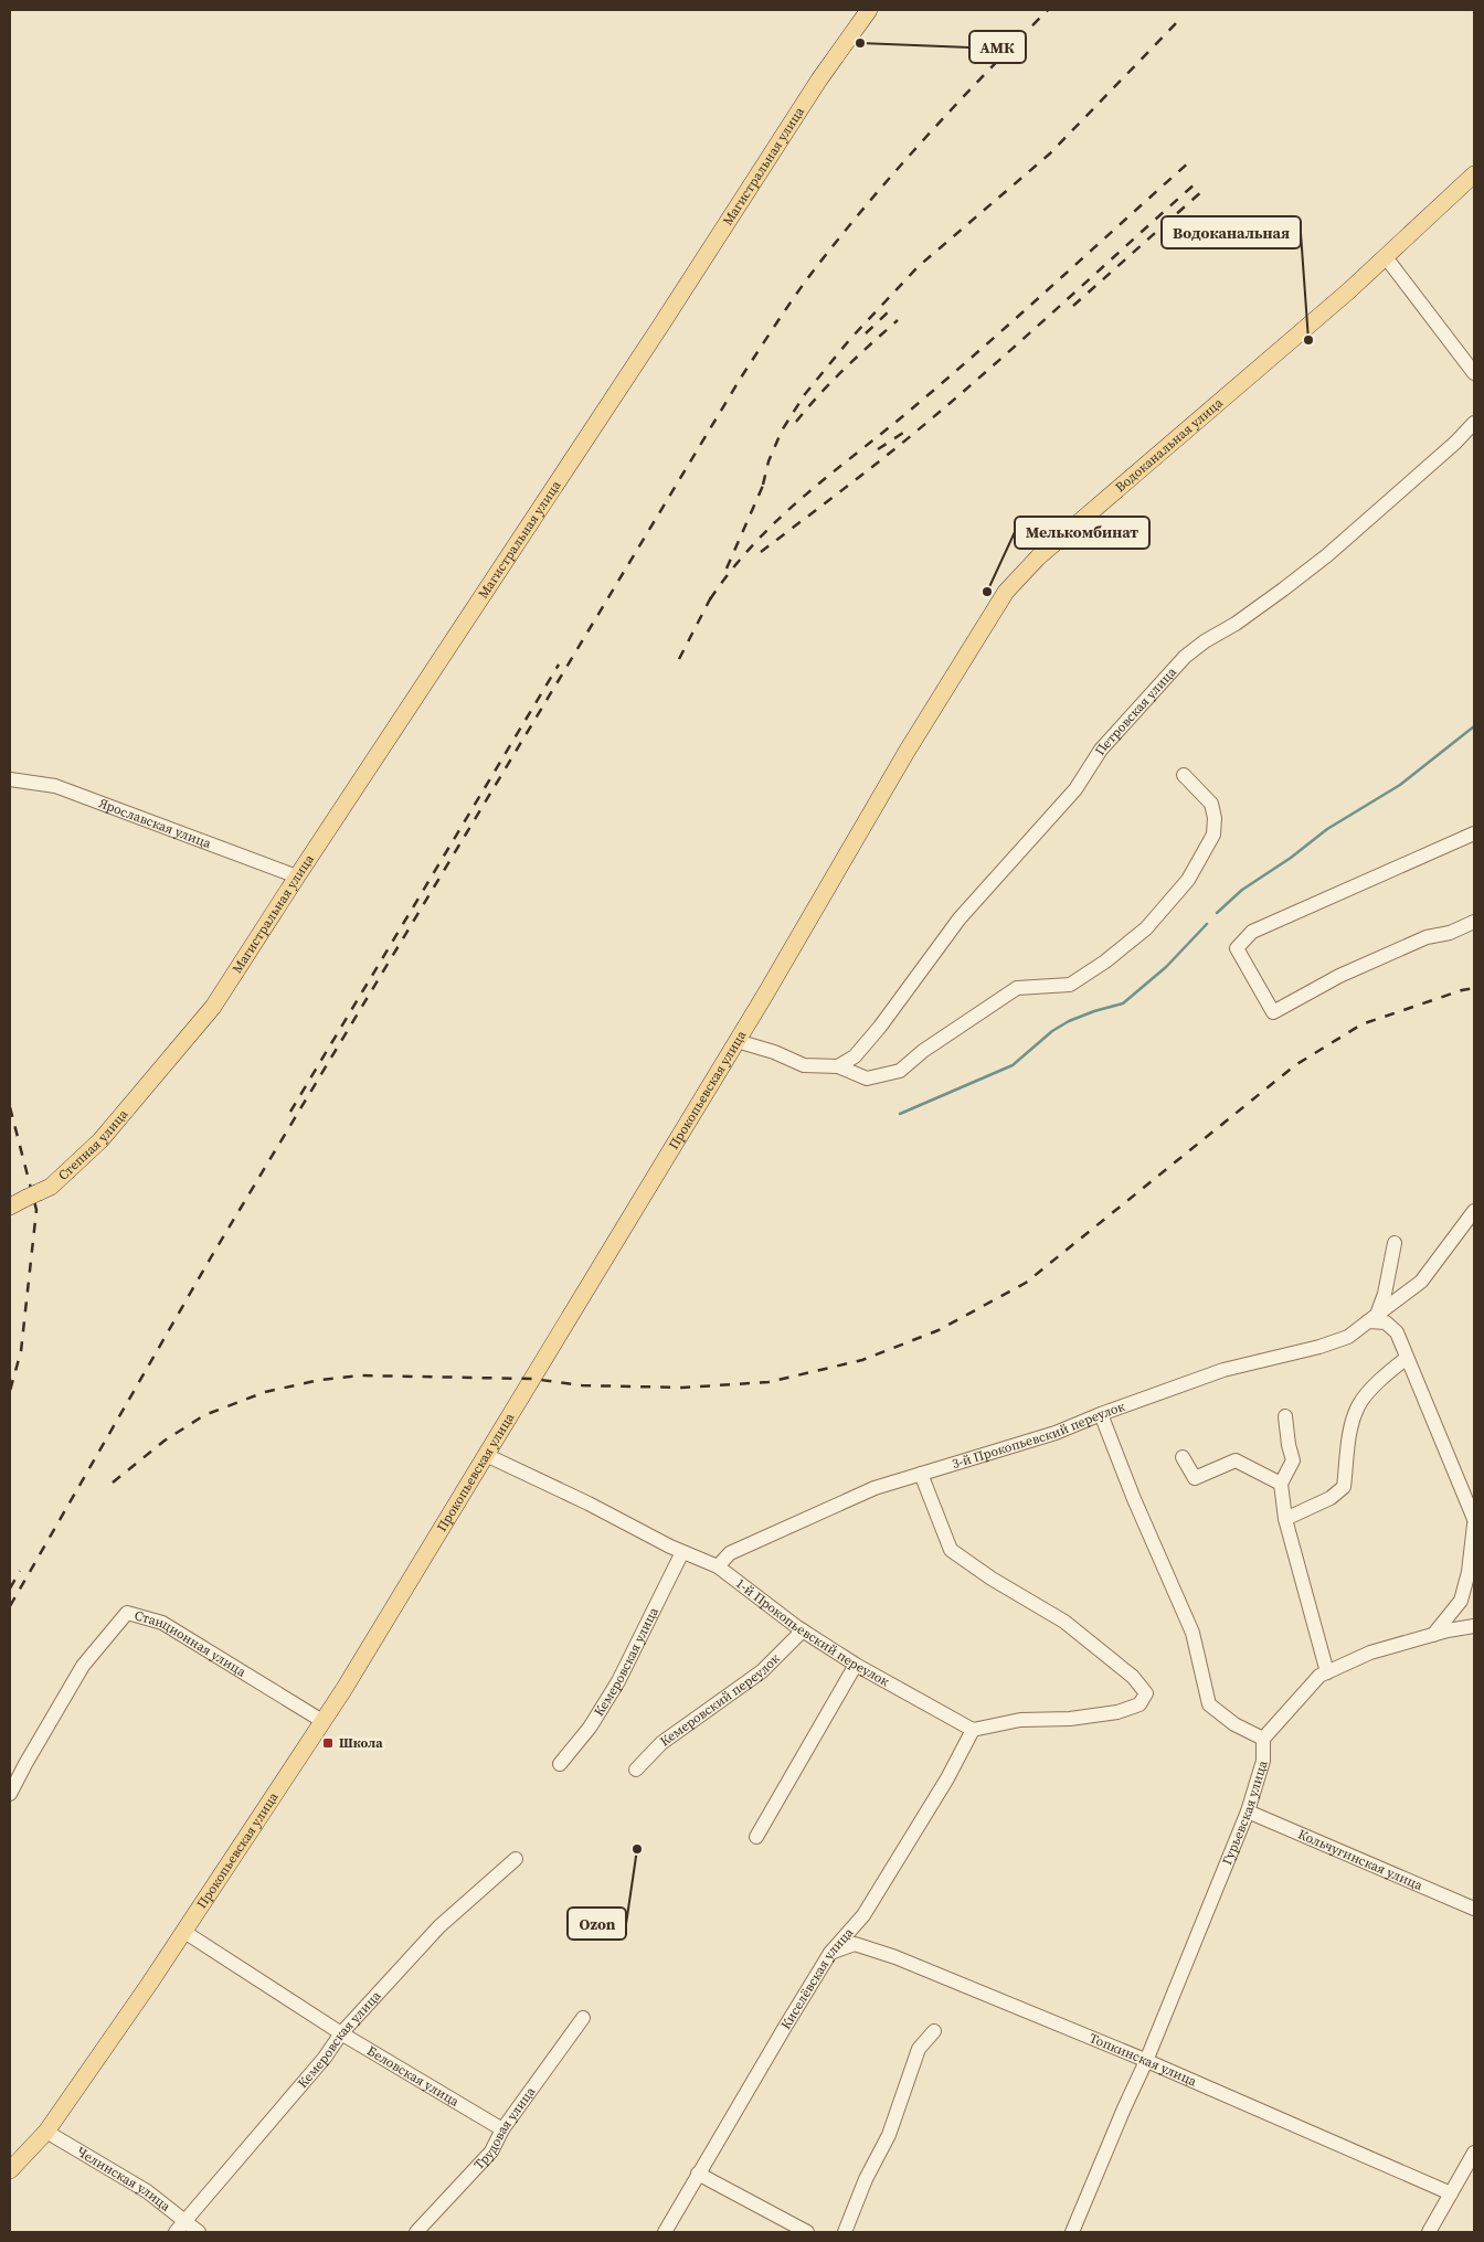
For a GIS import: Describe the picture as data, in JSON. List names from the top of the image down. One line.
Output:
{"streets":{"main road":["Магистральная улица","Водоканальная улица","Прокопьевская улица","Степная улица"],"street":["Петровская улица","Ярославская улица","3-й Прокопьевский переулок","1-й Прокопьевский переулок","Станционная улица","Кемеровская улица","Кемеровский переулок","Гурьевская улица","Кольчугинская улица","Киселёвская улица","Топкинская улица","Беловская улица","Трудовая улица","Челинская улица"]},"crossings":[["Магистральная улица","Ярославская улица"],["Магистральная улица","Степная улица"],["Водоканальная улица","Прокопьевская улица"],["Прокопьевская улица","1-й Прокопьевский переулок"],["Прокопьевская улица","Станционная улица"],["Прокопьевская улица","Беловская улица"],["Прокопьевская улица","Челинская улица"],["3-й Прокопьевский переулок","1-й Прокопьевский переулок"],["1-й Прокопьевский переулок","Кемеровская улица"],["1-й Прокопьевский переулок","Кемеровский переулок"],["1-й Прокопьевский переулок","Киселёвская улица"],["Кемеровская улица","Беловская улица"],["Кемеровская улица","Челинская улица"],["Гурьевская улица","Кольчугинская улица"],["Гурьевская улица","Топкинская улица"],["Киселёвская улица","Топкинская улица"],["Беловская улица","Трудовая улица"]],"places":{"other":["АМК","Водоканальная","Мелькомбинат","Ozon"],"transit":["Школа"]}}
